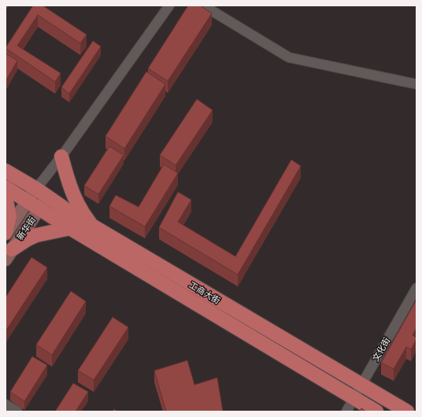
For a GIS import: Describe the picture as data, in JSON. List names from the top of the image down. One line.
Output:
{"streets":{"main road":["工商大街"],"street":["新华街","文化街"]},"crossings":[["新华街","工商大街"],["工商大街","文化街"]]}
